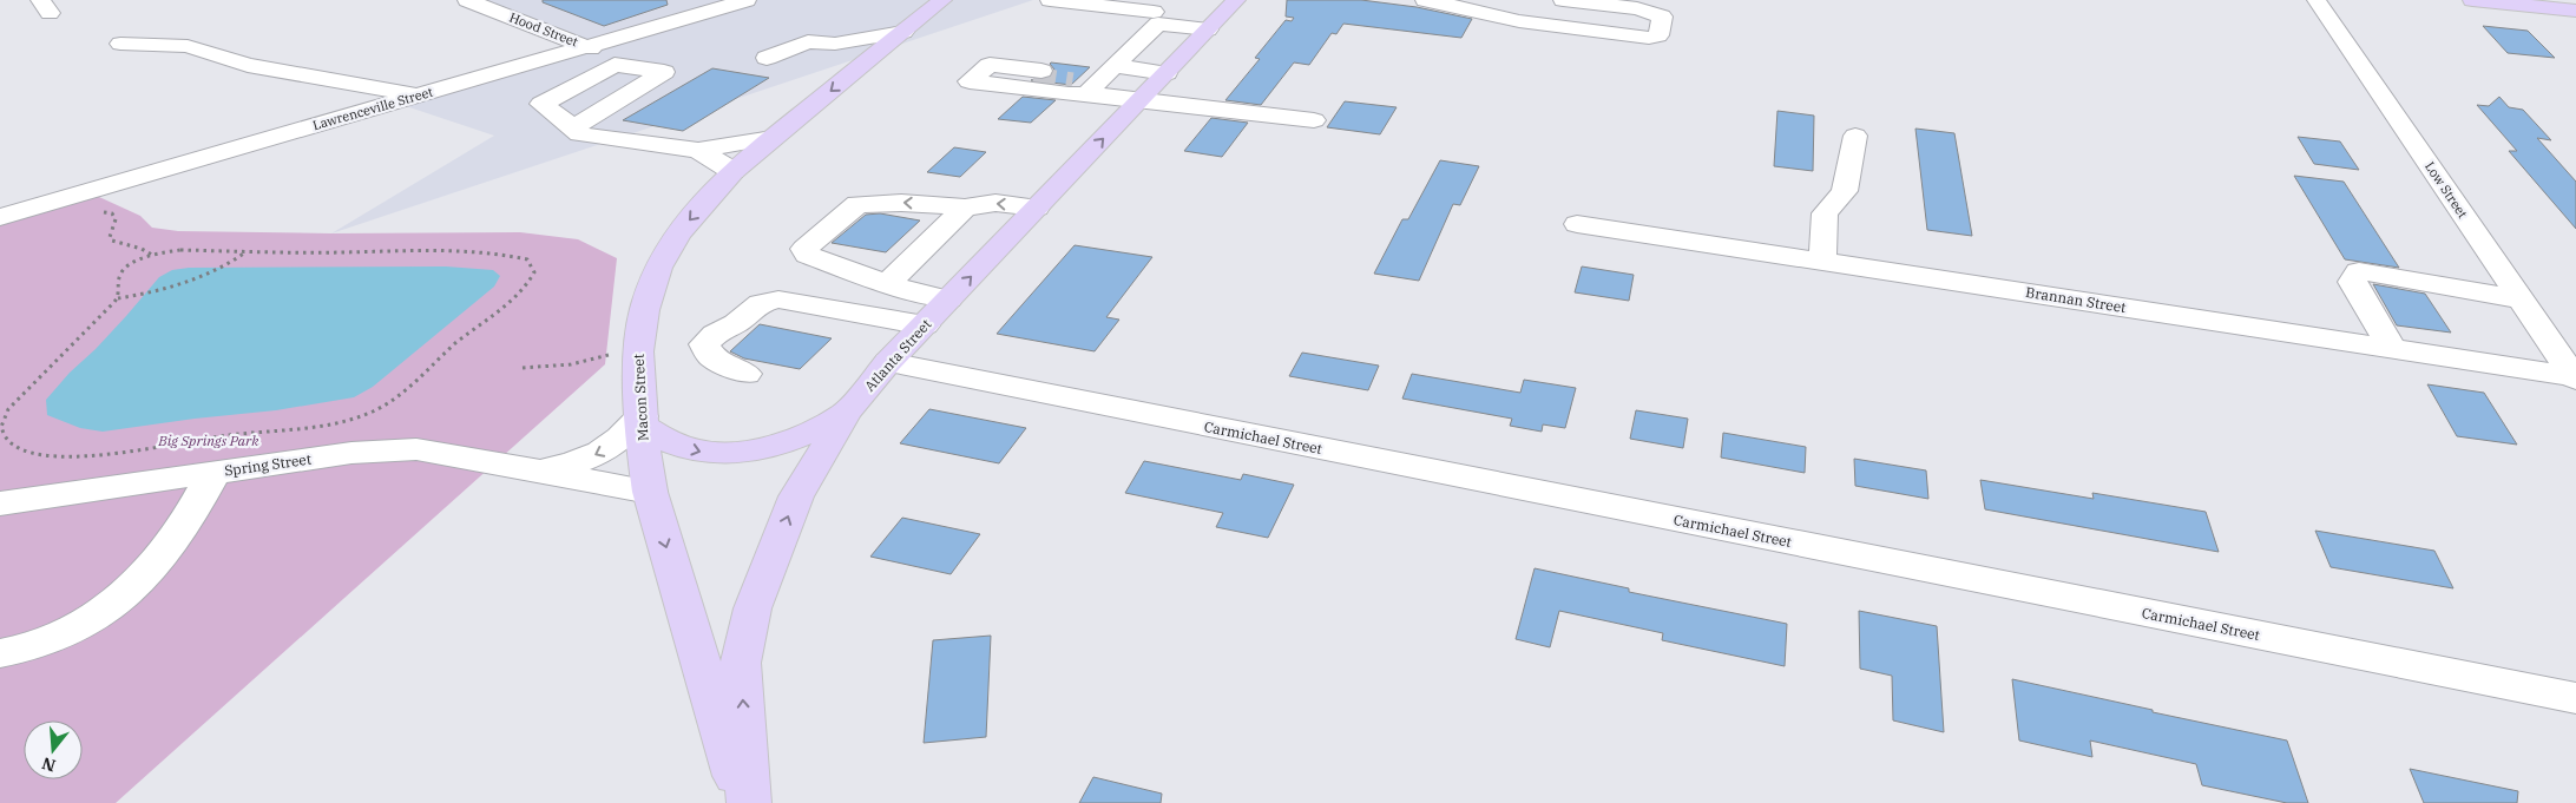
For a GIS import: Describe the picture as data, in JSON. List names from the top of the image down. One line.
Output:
{"streets":{"main road":["Atlanta Street","Macon Street"],"street":["Hood Street","Lawrenceville Street","Low Street","Brannan Street","Carmichael Street","Spring Street"]},"crossings":[["Hood Street","Lawrenceville Street"],["Low Street","Brannan Street"],["Atlanta Street","Carmichael Street"],["Macon Street","Spring Street"]],"one_way":["Atlanta Street","Macon Street"],"parks":["Big Springs Park"],"north":"bottom"}
